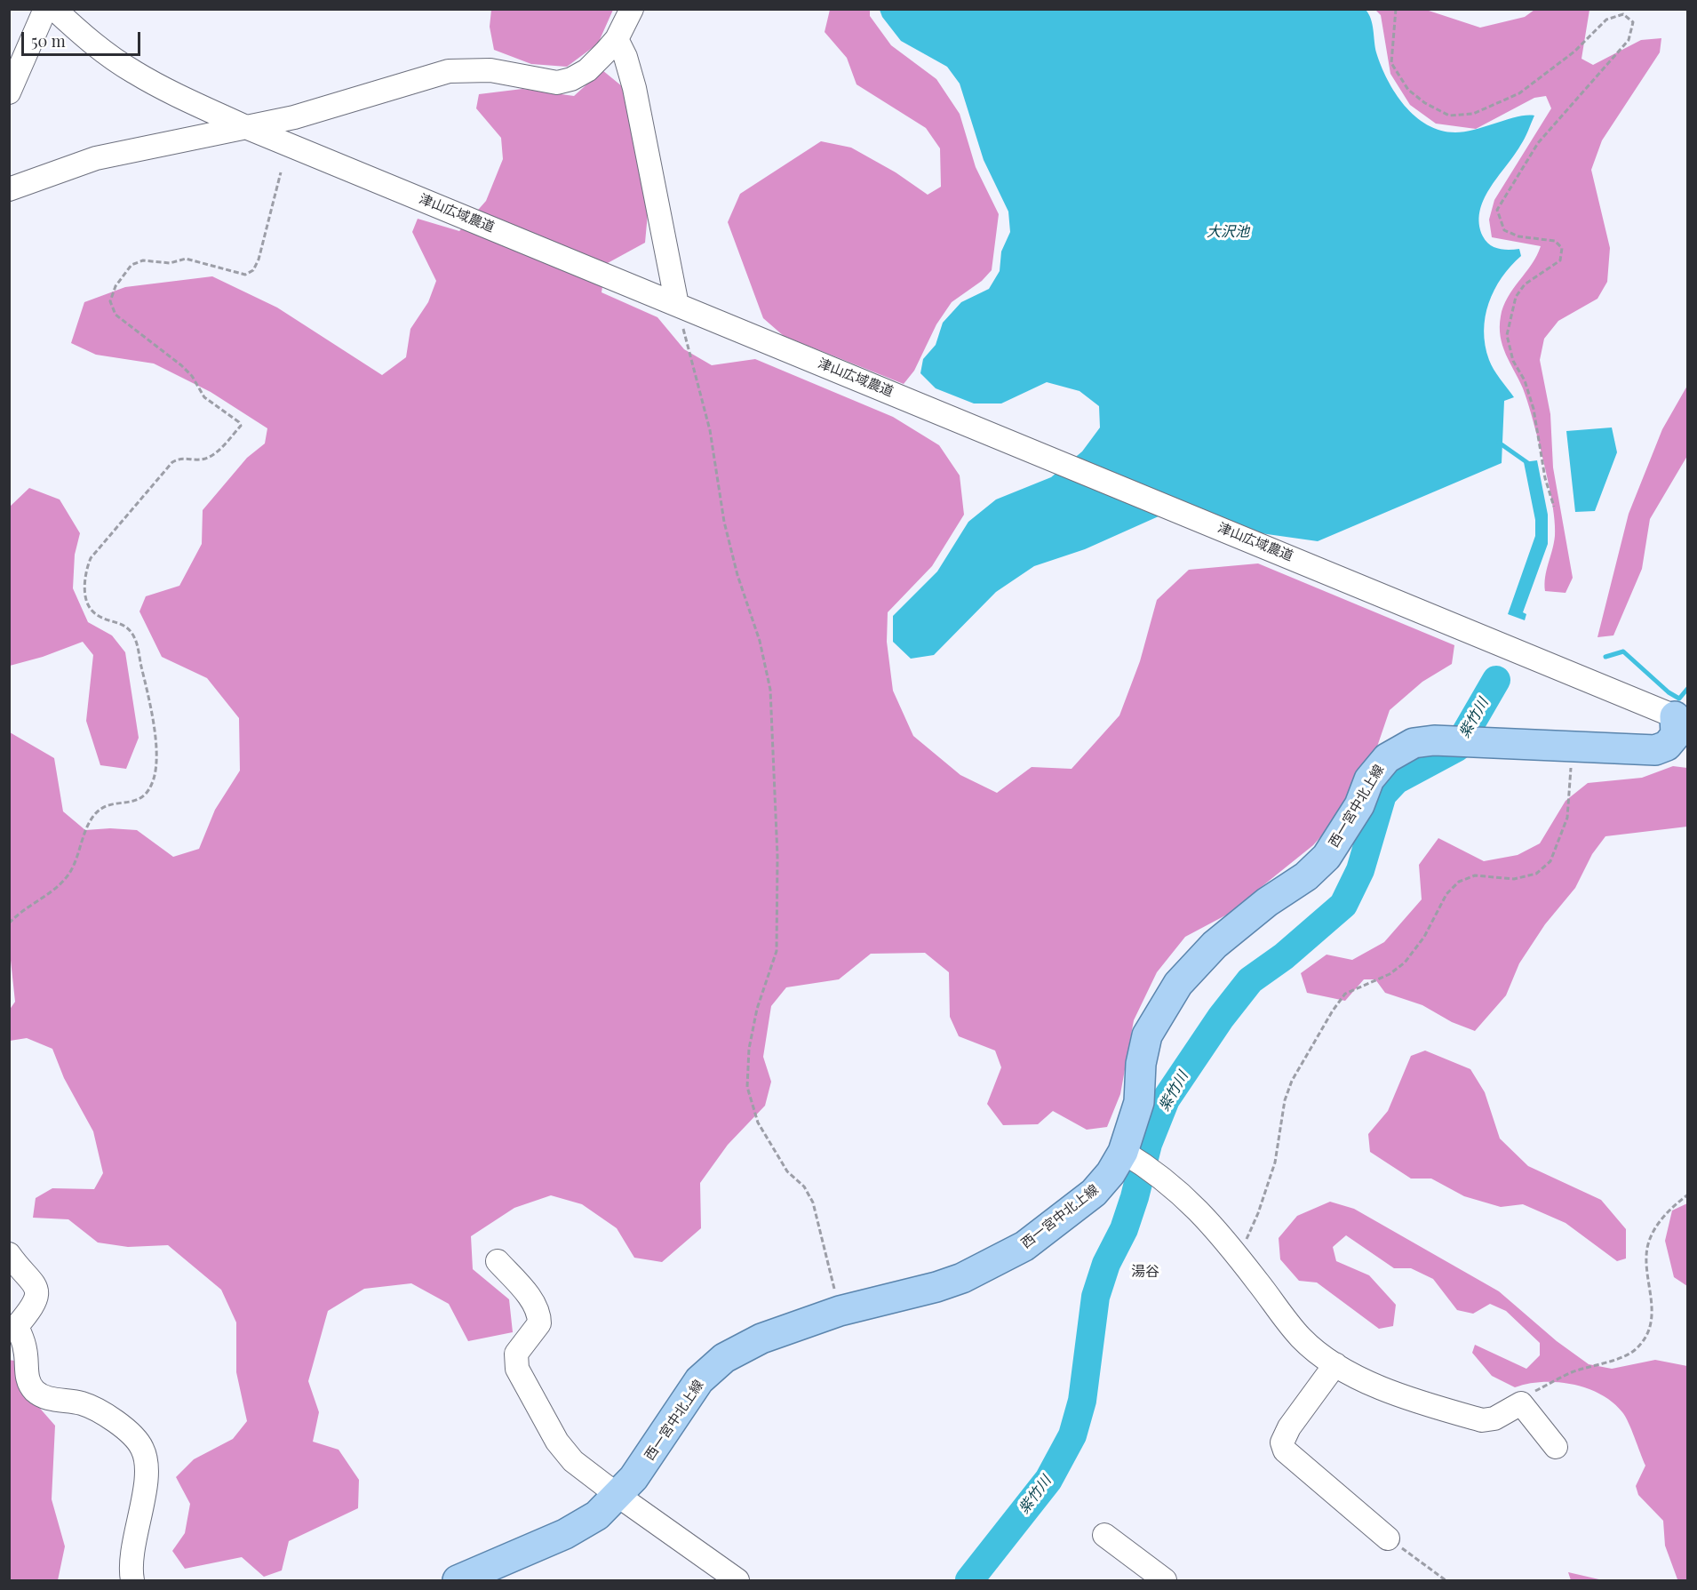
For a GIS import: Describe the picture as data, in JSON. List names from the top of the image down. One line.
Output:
{"streets":{"main road":["西一宮中北上線"],"street":["津山広域農道"]},"districts":["湯谷"],"water":["大沢池","紫竹川"],"scale_bar":"50 m"}
